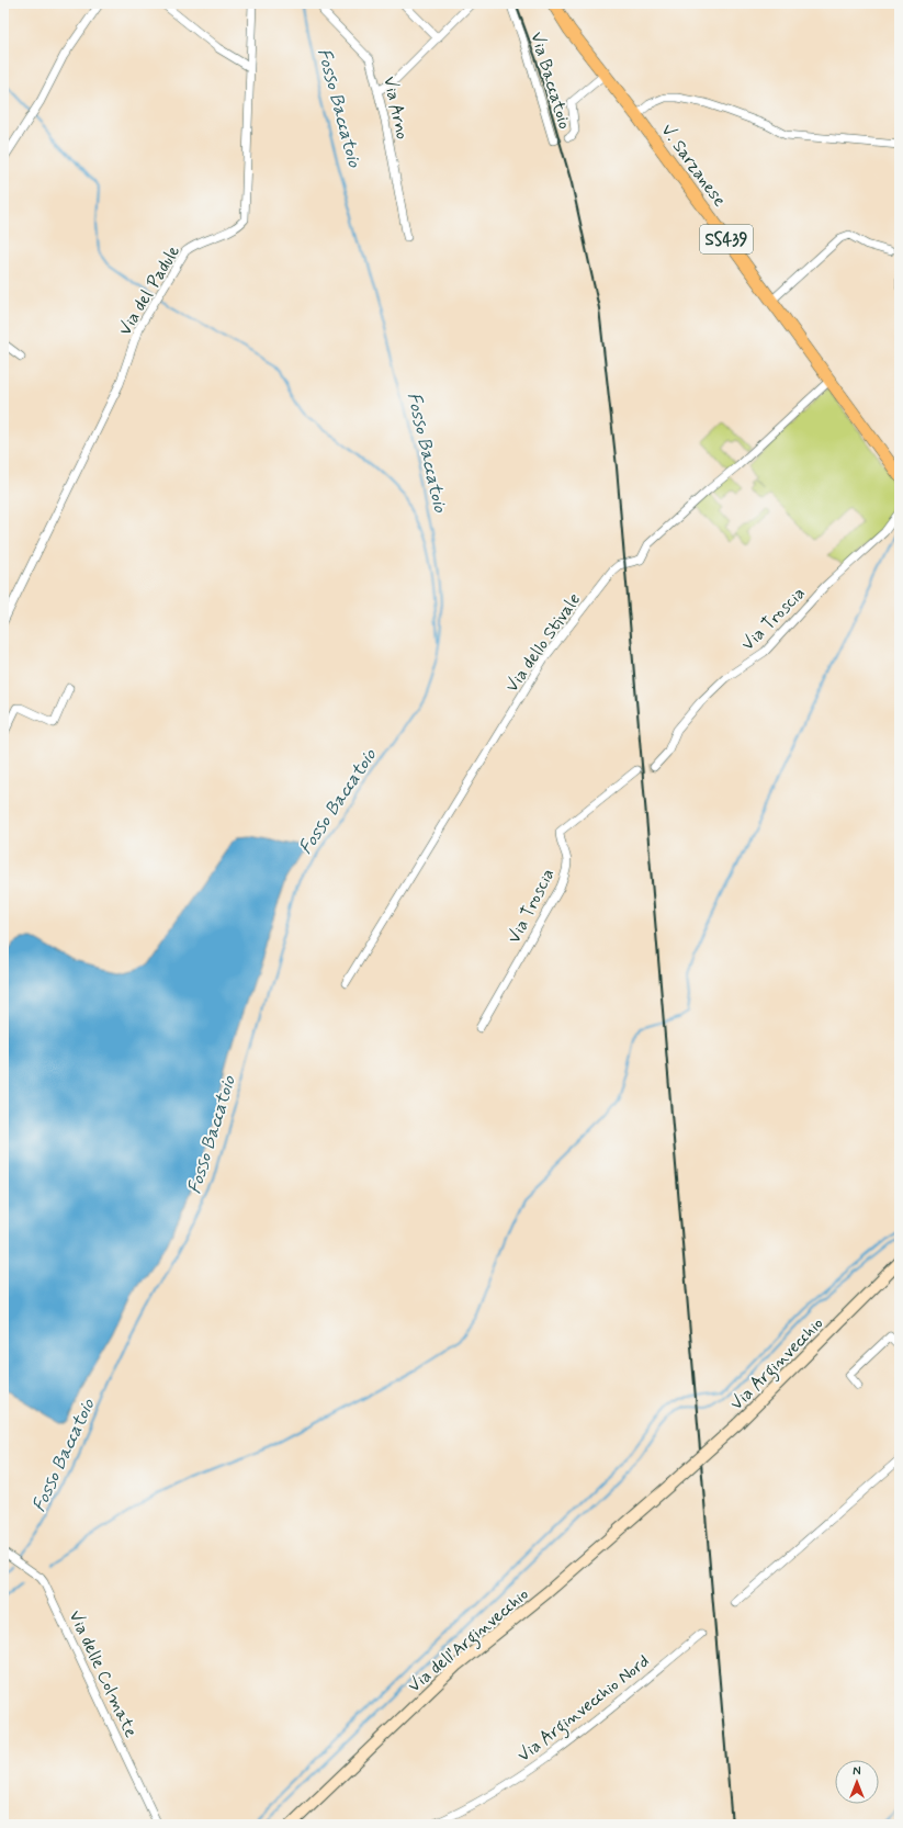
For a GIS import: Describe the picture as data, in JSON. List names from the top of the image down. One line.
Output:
{"streets":{"main road":["V. Sarzanese","SS439","Via Arginvecchio","Via dell'Arginvecchio"],"street":["Via Baccatoio","Via Arno","Via del Padule","Via Troscia","Via dello Stivale","Via delle Colmate","Via Arginvecchio Nord"]},"crossings":[["Via Baccatoio","V. Sarzanese"],["V. Sarzanese","Via dello Stivale"],["Via Arginvecchio","Via dell'Arginvecchio"]],"water":["Fosso Baccatoio"],"north":"top"}
